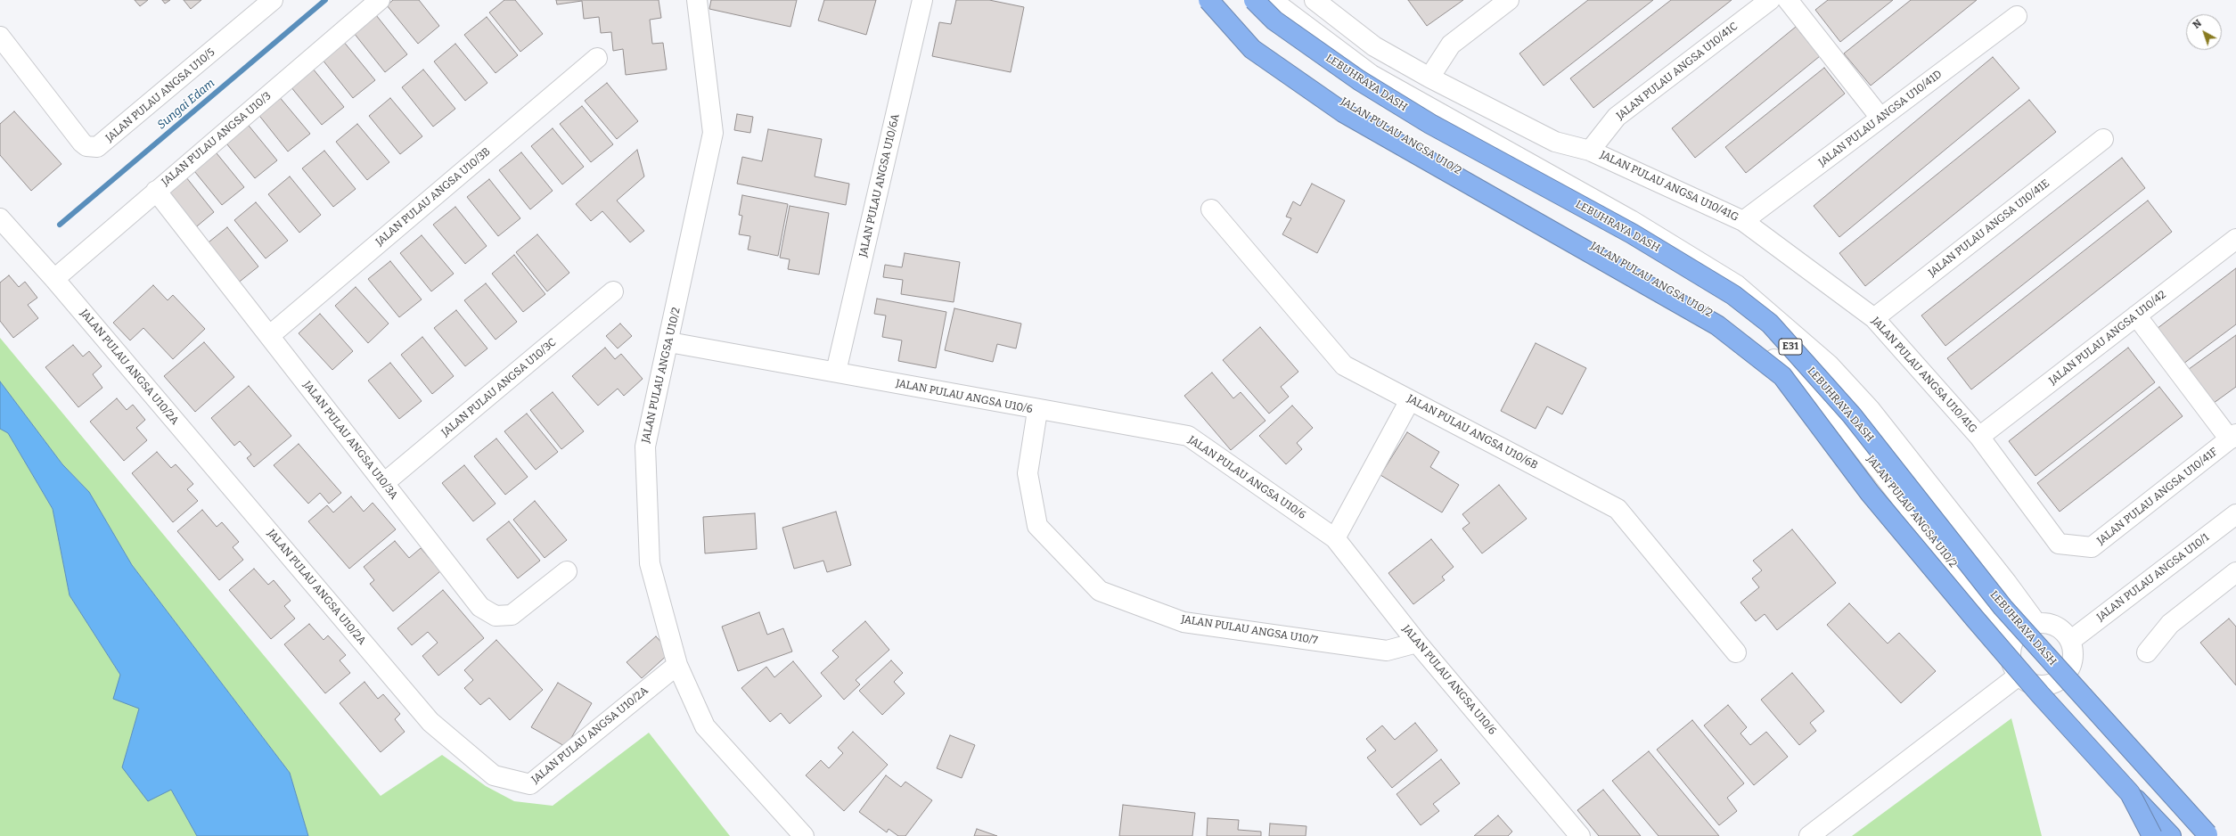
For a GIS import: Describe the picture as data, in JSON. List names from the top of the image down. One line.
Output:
{"streets":{"highway":["LEBUHRAYA DASH","E31"],"street":["JALAN PULAU ANGSA U10/41C","JALAN PULAU ANGSA U10/5","JALAN PULAU ANGSA U10/41D","JALAN PULAU ANGSA U10/2","JALAN PULAU ANGSA U10/3","JALAN PULAU ANGSA U10/6A","JALAN PULAU ANGSA U10/41G","JALAN PULAU ANGSA U10/3B","JALAN PULAU ANGSA U10/41E","JALAN PULAU ANGSA U10/42","JALAN PULAU ANGSA U10/2A","JALAN PULAU ANGSA U10/3C","JALAN PULAU ANGSA U10/6","JALAN PULAU ANGSA U10/6B","JALAN PULAU ANGSA U10/3A","JALAN PULAU ANGSA U10/41F","JALAN PULAU ANGSA U10/1","JALAN PULAU ANGSA U10/7"]},"crossings":[["JALAN PULAU ANGSA U10/41C","JALAN PULAU ANGSA U10/41G"],["JALAN PULAU ANGSA U10/41D","JALAN PULAU ANGSA U10/41G"],["JALAN PULAU ANGSA U10/2","JALAN PULAU ANGSA U10/2A"],["JALAN PULAU ANGSA U10/2","JALAN PULAU ANGSA U10/6"],["JALAN PULAU ANGSA U10/2","JALAN PULAU ANGSA U10/1"],["JALAN PULAU ANGSA U10/3","JALAN PULAU ANGSA U10/2A"],["JALAN PULAU ANGSA U10/3","JALAN PULAU ANGSA U10/3A"],["JALAN PULAU ANGSA U10/6A","JALAN PULAU ANGSA U10/6"],["JALAN PULAU ANGSA U10/41G","JALAN PULAU ANGSA U10/41E"],["JALAN PULAU ANGSA U10/41G","JALAN PULAU ANGSA U10/42"],["JALAN PULAU ANGSA U10/41G","JALAN PULAU ANGSA U10/41F"],["JALAN PULAU ANGSA U10/3B","JALAN PULAU ANGSA U10/3A"],["JALAN PULAU ANGSA U10/42","JALAN PULAU ANGSA U10/41F"],["JALAN PULAU ANGSA U10/3C","JALAN PULAU ANGSA U10/3A"],["JALAN PULAU ANGSA U10/6","JALAN PULAU ANGSA U10/7"]],"water":["Sungai Edam"],"north":"top left"}
